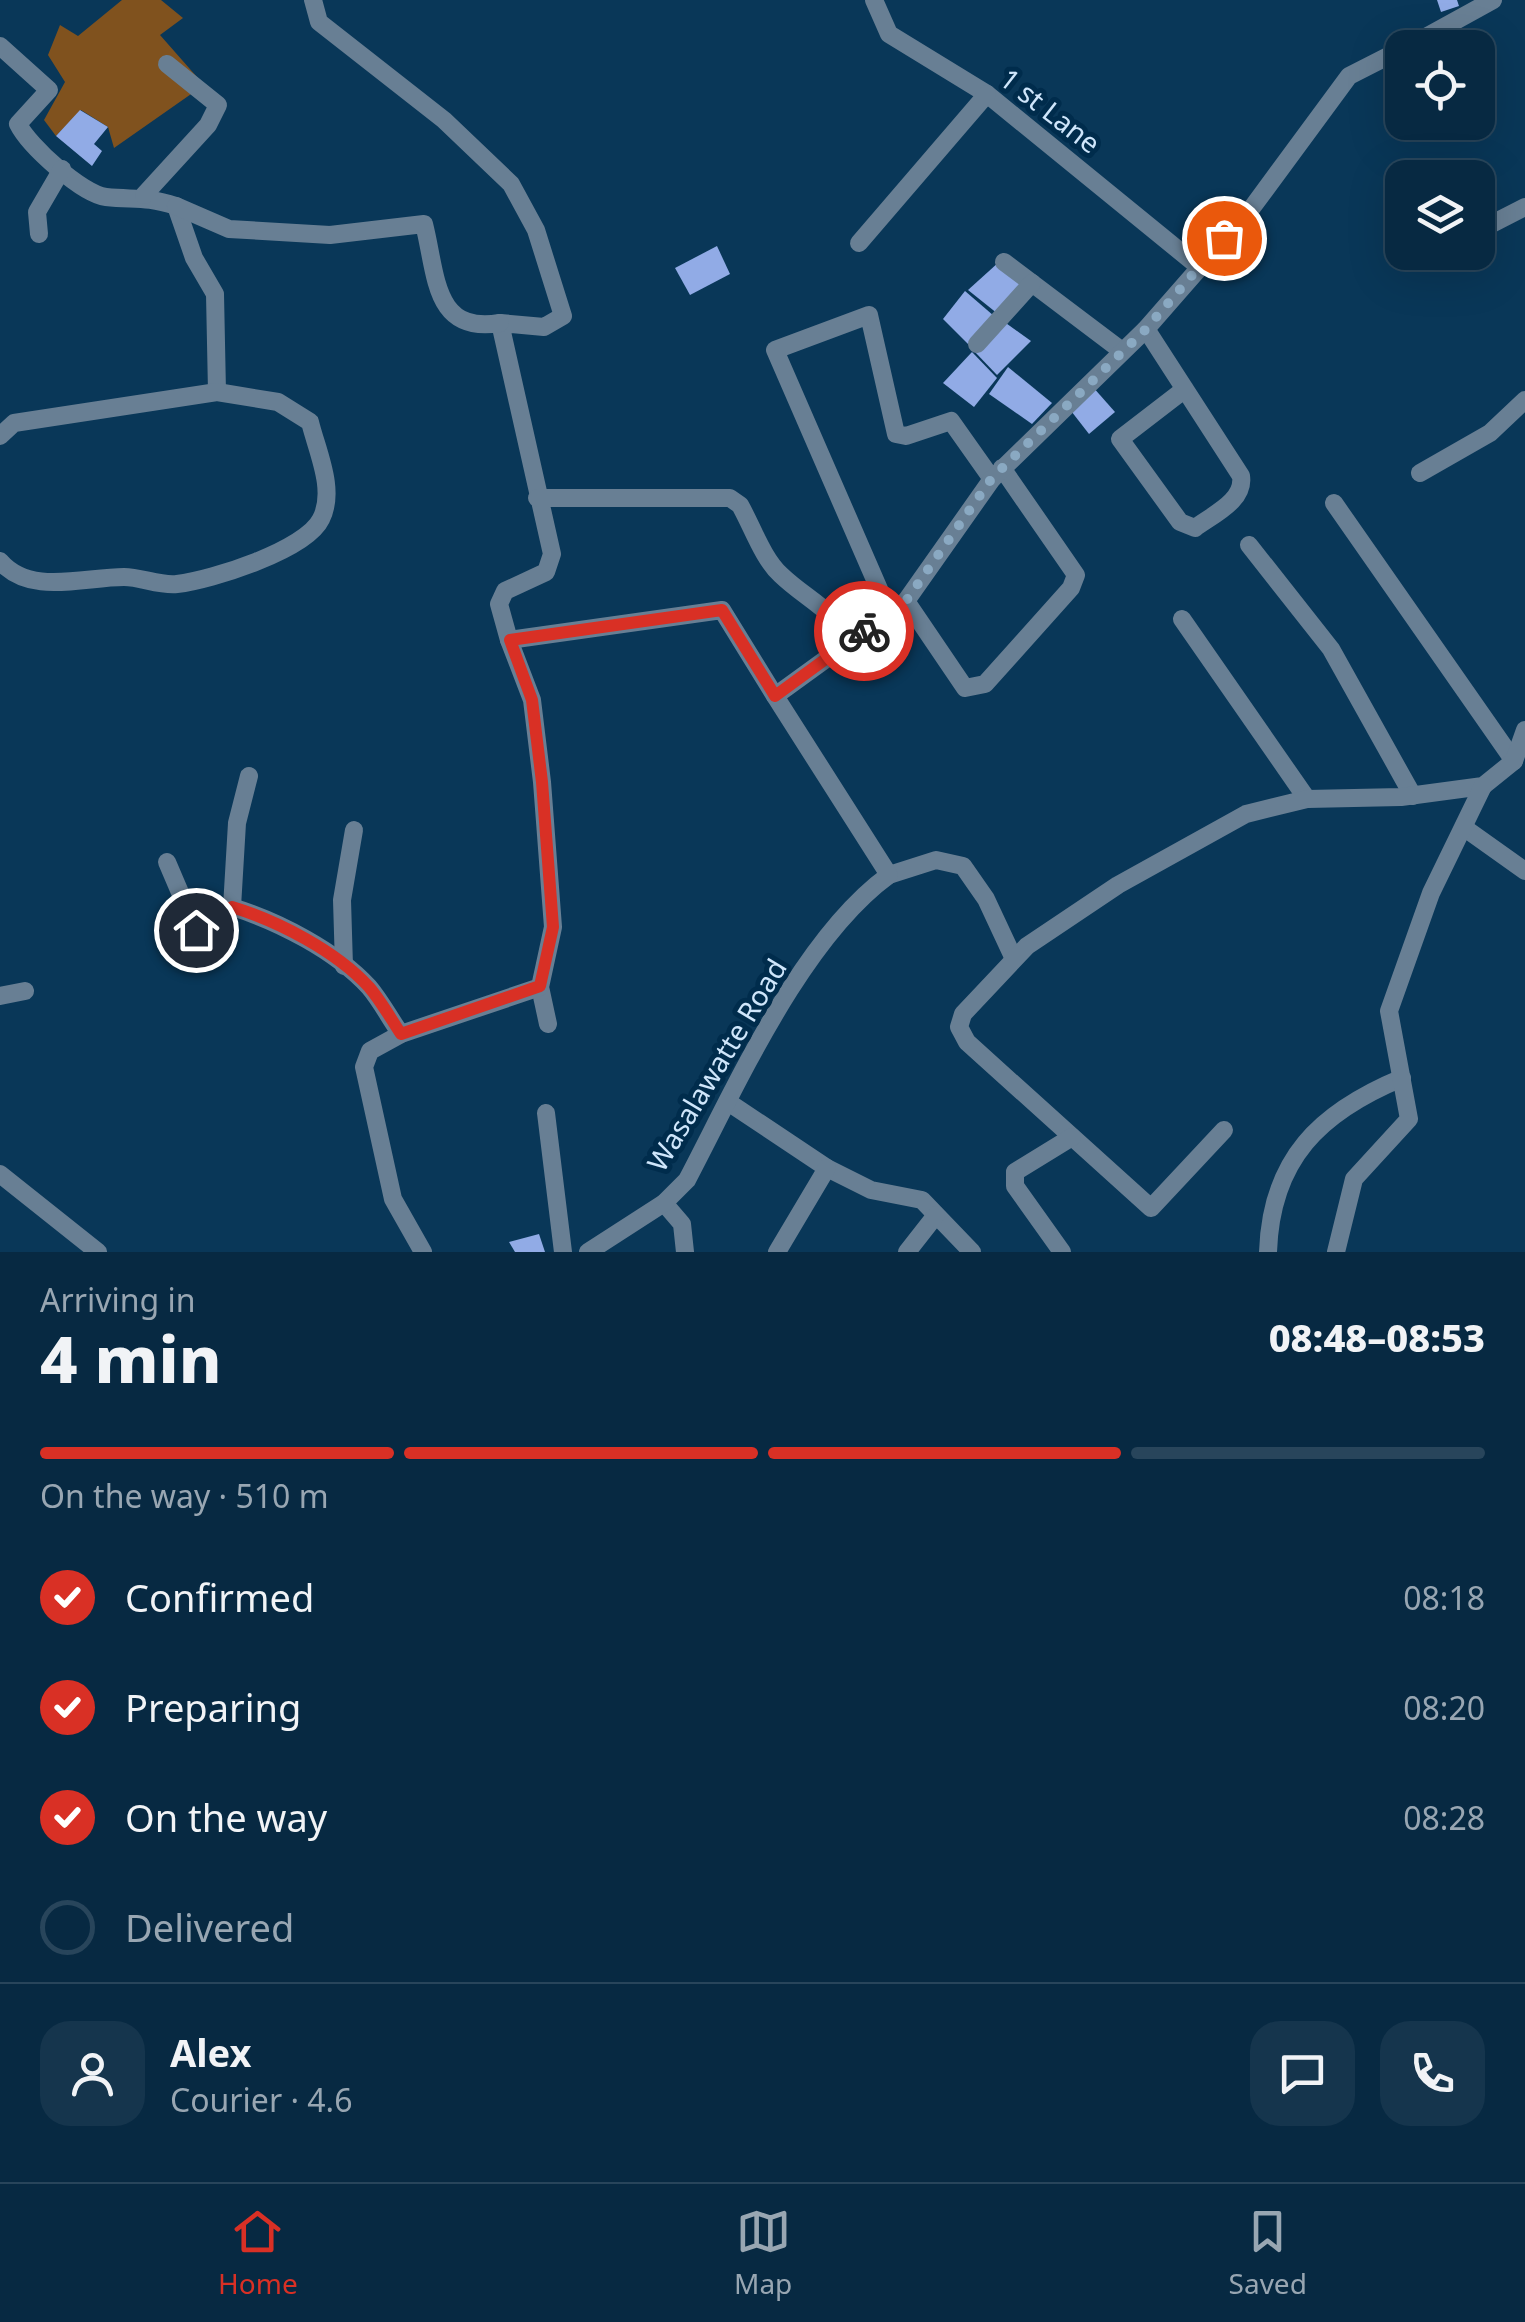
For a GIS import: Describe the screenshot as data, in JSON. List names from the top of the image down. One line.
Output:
{"streets":{"street":["1 st Lane","Wasalawatte Road"]},"page":{"heading":["4 min","Arriving in","08:48–08:53"],"panel":["Alex","Courier · 4.6"],"bar":"On the way · 510 m","list":[["Confirmed","08:18"],["Preparing","08:20"],["On the way","08:28"],"Delivered"],"tabs":["Home","Map","Saved"]}}
